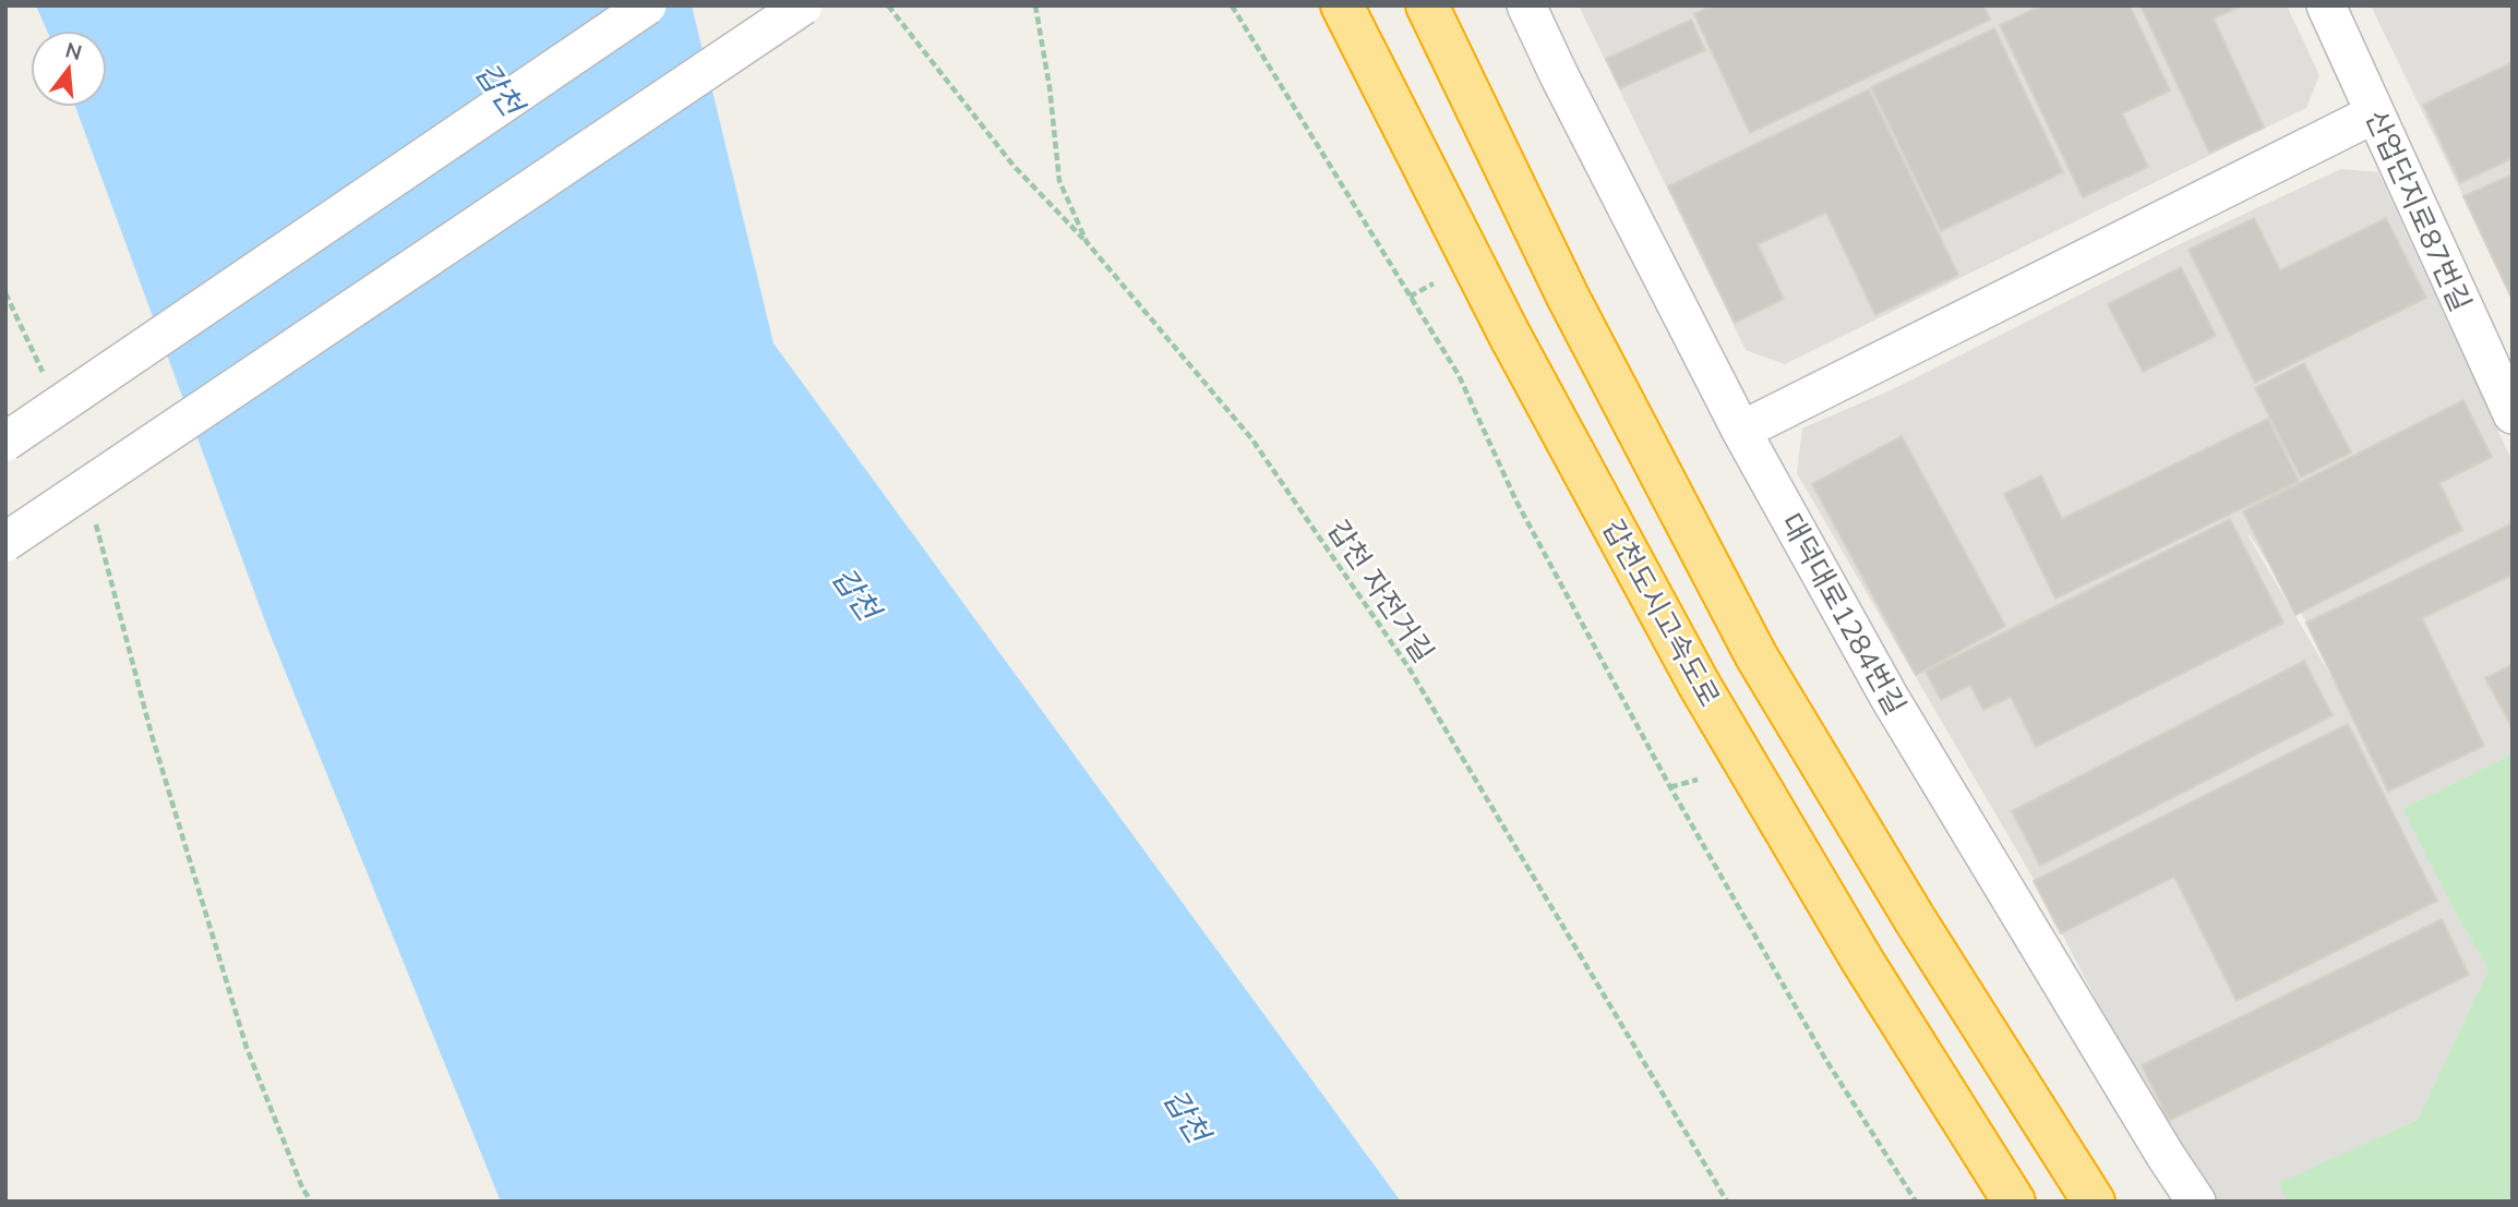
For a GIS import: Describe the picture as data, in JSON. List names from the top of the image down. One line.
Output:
{"streets":{"highway":["갑천도시고속도로"],"street":["산업단지로87번길","대덕대로1284번길"],"path":["갑천 자전거길"]},"water":["갑천"],"north":"top"}
